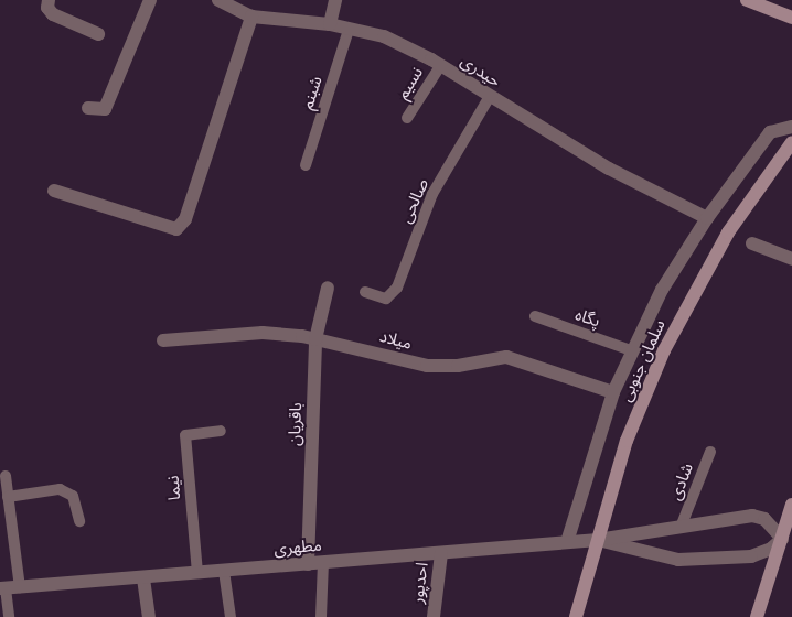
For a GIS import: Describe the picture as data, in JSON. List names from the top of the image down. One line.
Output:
{"streets":{"main road":["سلمان جنوبی"],"street":["حیدری","میلاد","باقریان","مطهری","احدپور"],"lane":["نسیم","شبنم","صالحی","پگاه","شادی","نیما"]},"crossings":[["حیدری","نسیم"],["حیدری","شبنم"],["حیدری","صالحی"],["میلاد","باقریان"],["سلمان جنوبی","مطهری"],["باقریان","مطهری"],["شادی","مطهری"],["نیما","مطهری"],["مطهری","احدپور"]]}
